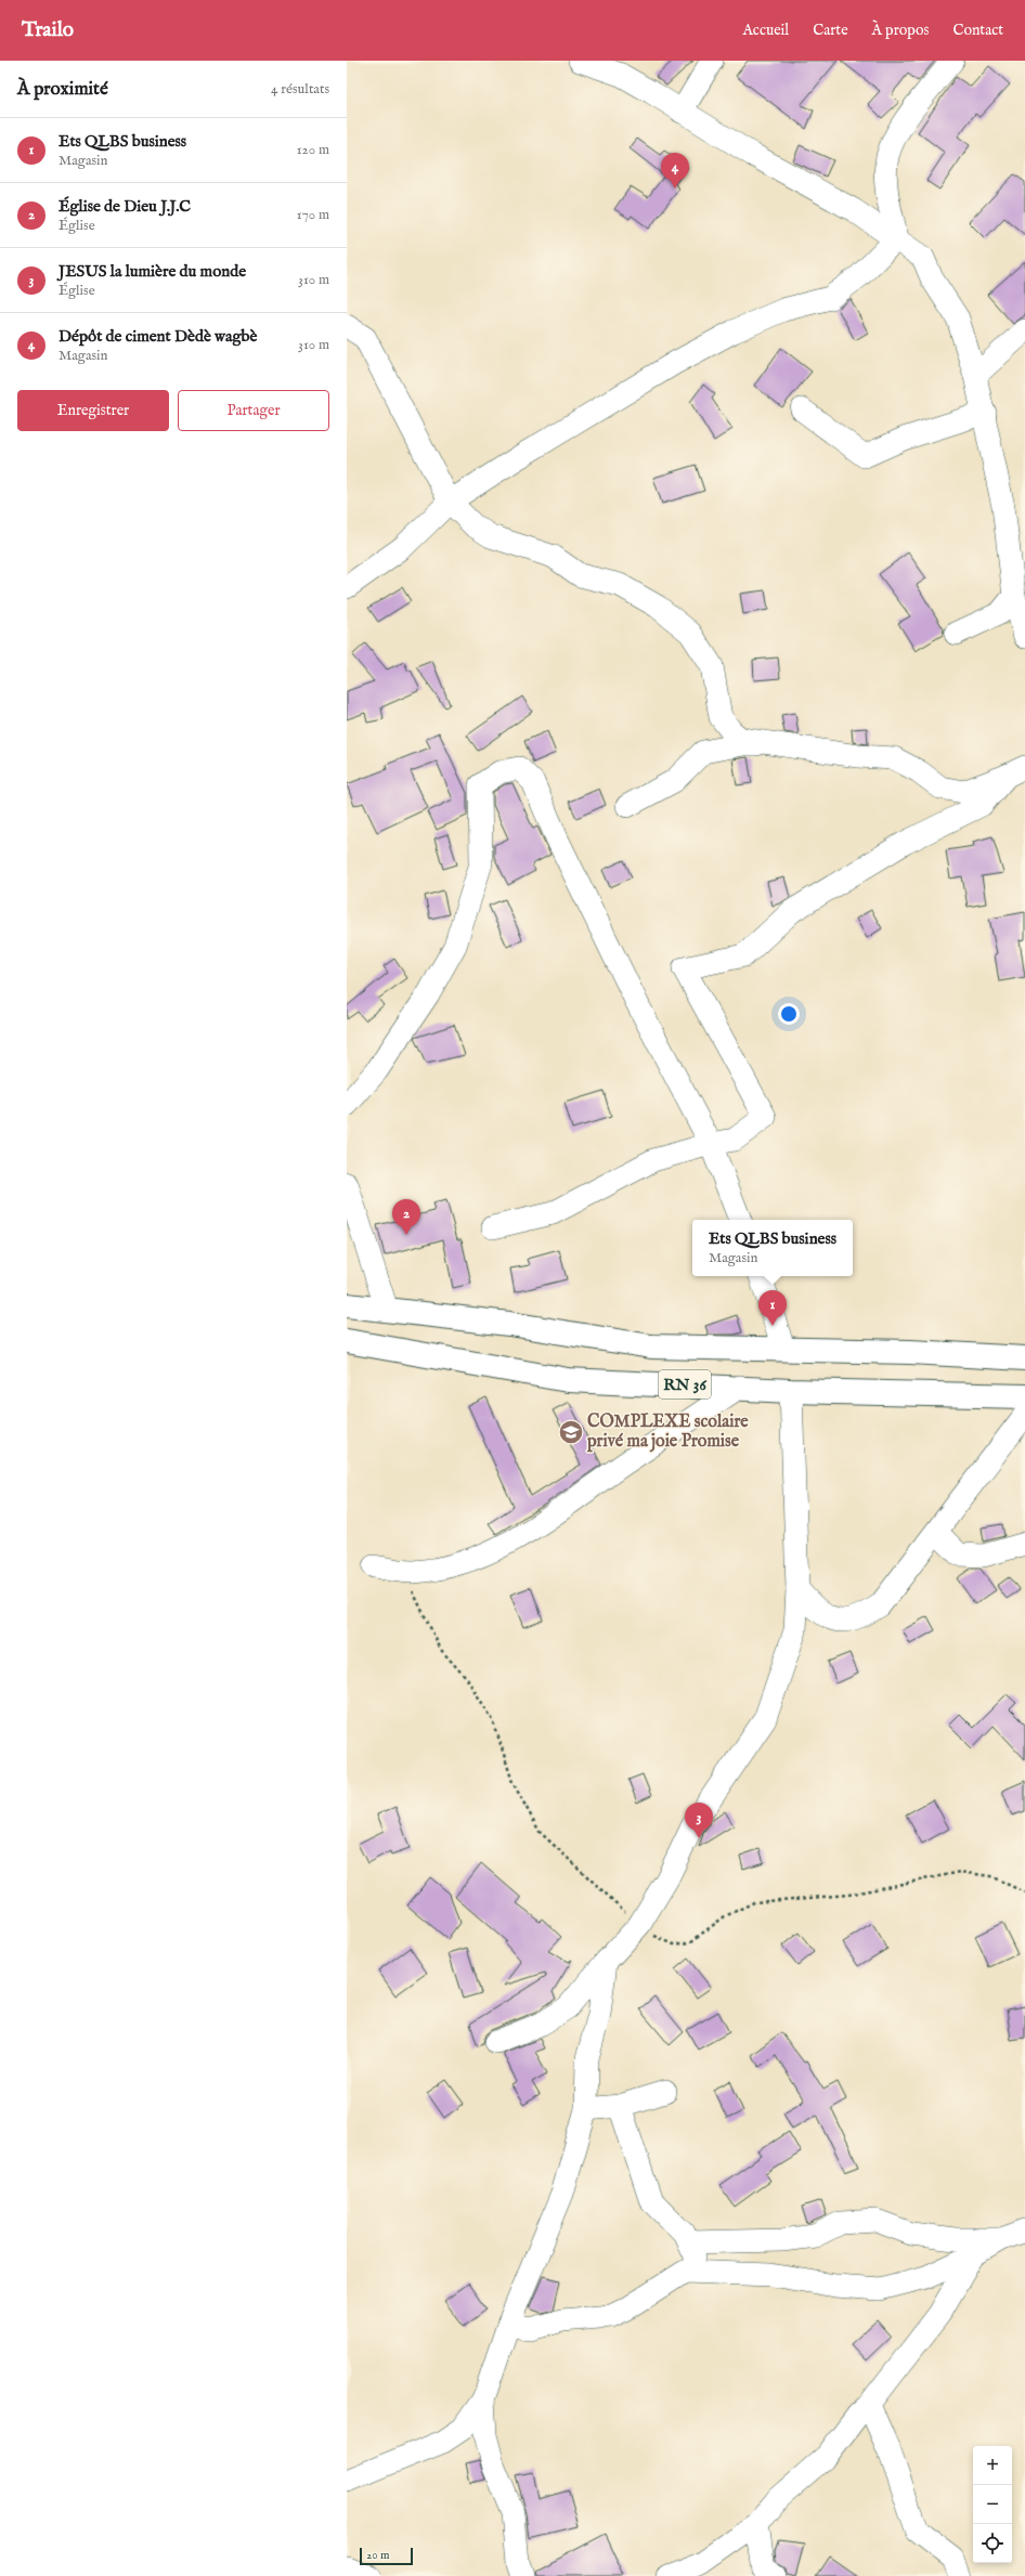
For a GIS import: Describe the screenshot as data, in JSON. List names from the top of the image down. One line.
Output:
{"streets":{"main road":["RN 36"]},"places":{"school or university":["COMPLEXE scolaire privé ma joie Promise"]},"scale_bar":"20 m","page":{"header":"Trailo","nav":["Accueil","Carte","À propos","Contact"],"heading":["À proximité","4 résultats"],"list":[{"mark":"1","name":"Ets QLBS business","note":"Magasin","value":"120 m"},{"mark":"2","name":"Église de Dieu J.J.C","note":"Église","value":"170 m"},{"mark":"3","name":"JESUS la lumière du monde","note":"Église","value":"310 m"},{"mark":"4","name":"Dépôt de ciment Dèdè wagbè","note":"Magasin","value":"310 m"}],"pins":["4","2","1","3"],"buttons":["Enregistrer","Partager"],"popup":["Ets QLBS business","Magasin"],"map_buttons":["+","−"],"scale":"20 m"}}
